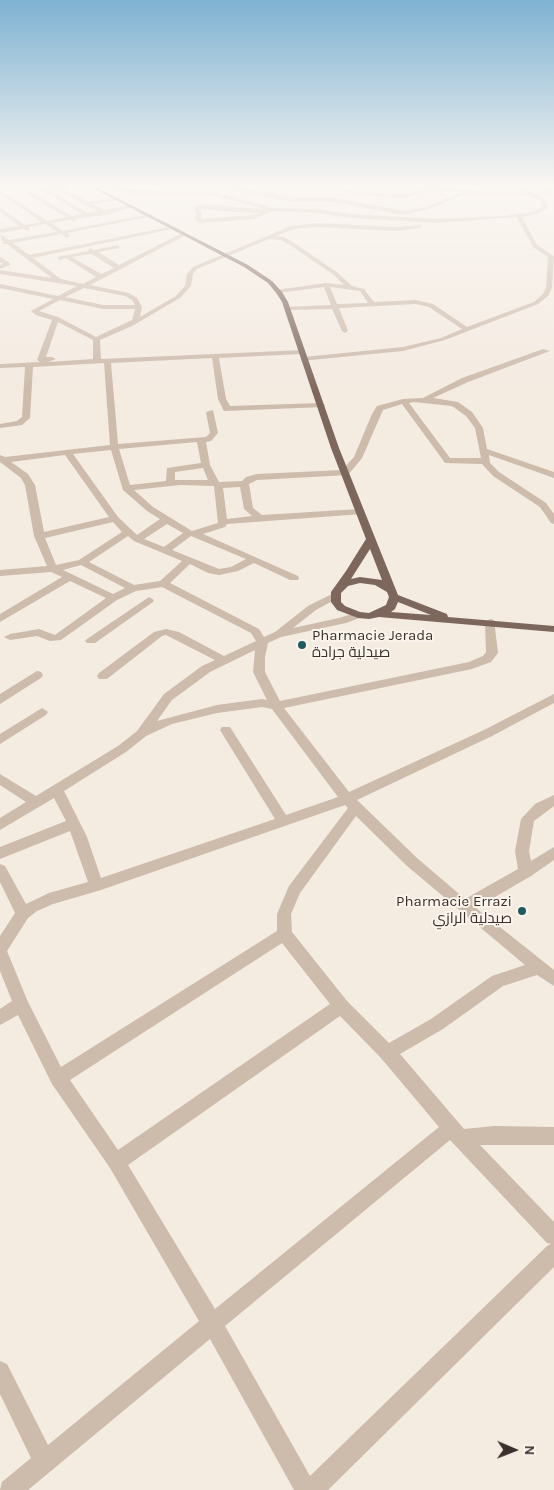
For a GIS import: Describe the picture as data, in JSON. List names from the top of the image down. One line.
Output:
{"places":["Pharmacie Jerada صيدلية جرادة","Pharmacie Errazi صيدلية الرازي"],"north":"right"}
